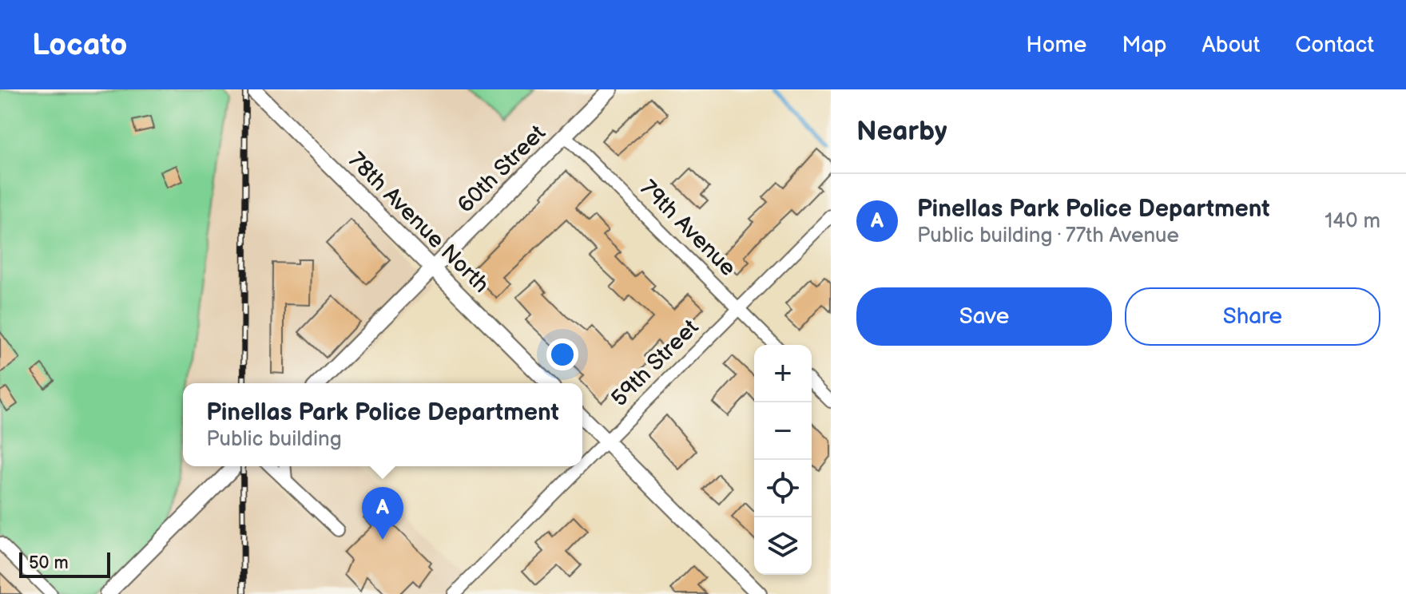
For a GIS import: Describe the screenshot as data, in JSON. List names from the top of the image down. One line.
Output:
{"streets":{"street":["60th Street","78th Avenue North","79th Avenue","59th Street"]},"crossings":[["60th Street","78th Avenue North"],["60th Street","79th Avenue"],["79th Avenue","59th Street"]],"scale_bar":"50 m","page":{"header":"Locato","nav":["Home","Map","About","Contact"],"heading":"Nearby","list":[{"mark":"A","name":"Pinellas Park Police Department","note":"Public building · 77th Avenue","value":"140 m"}],"buttons":["Save","Share"],"map_buttons":["+","−"],"popup":["Pinellas Park Police Department","Public building"],"pins":"A","scale":"50 m"}}
